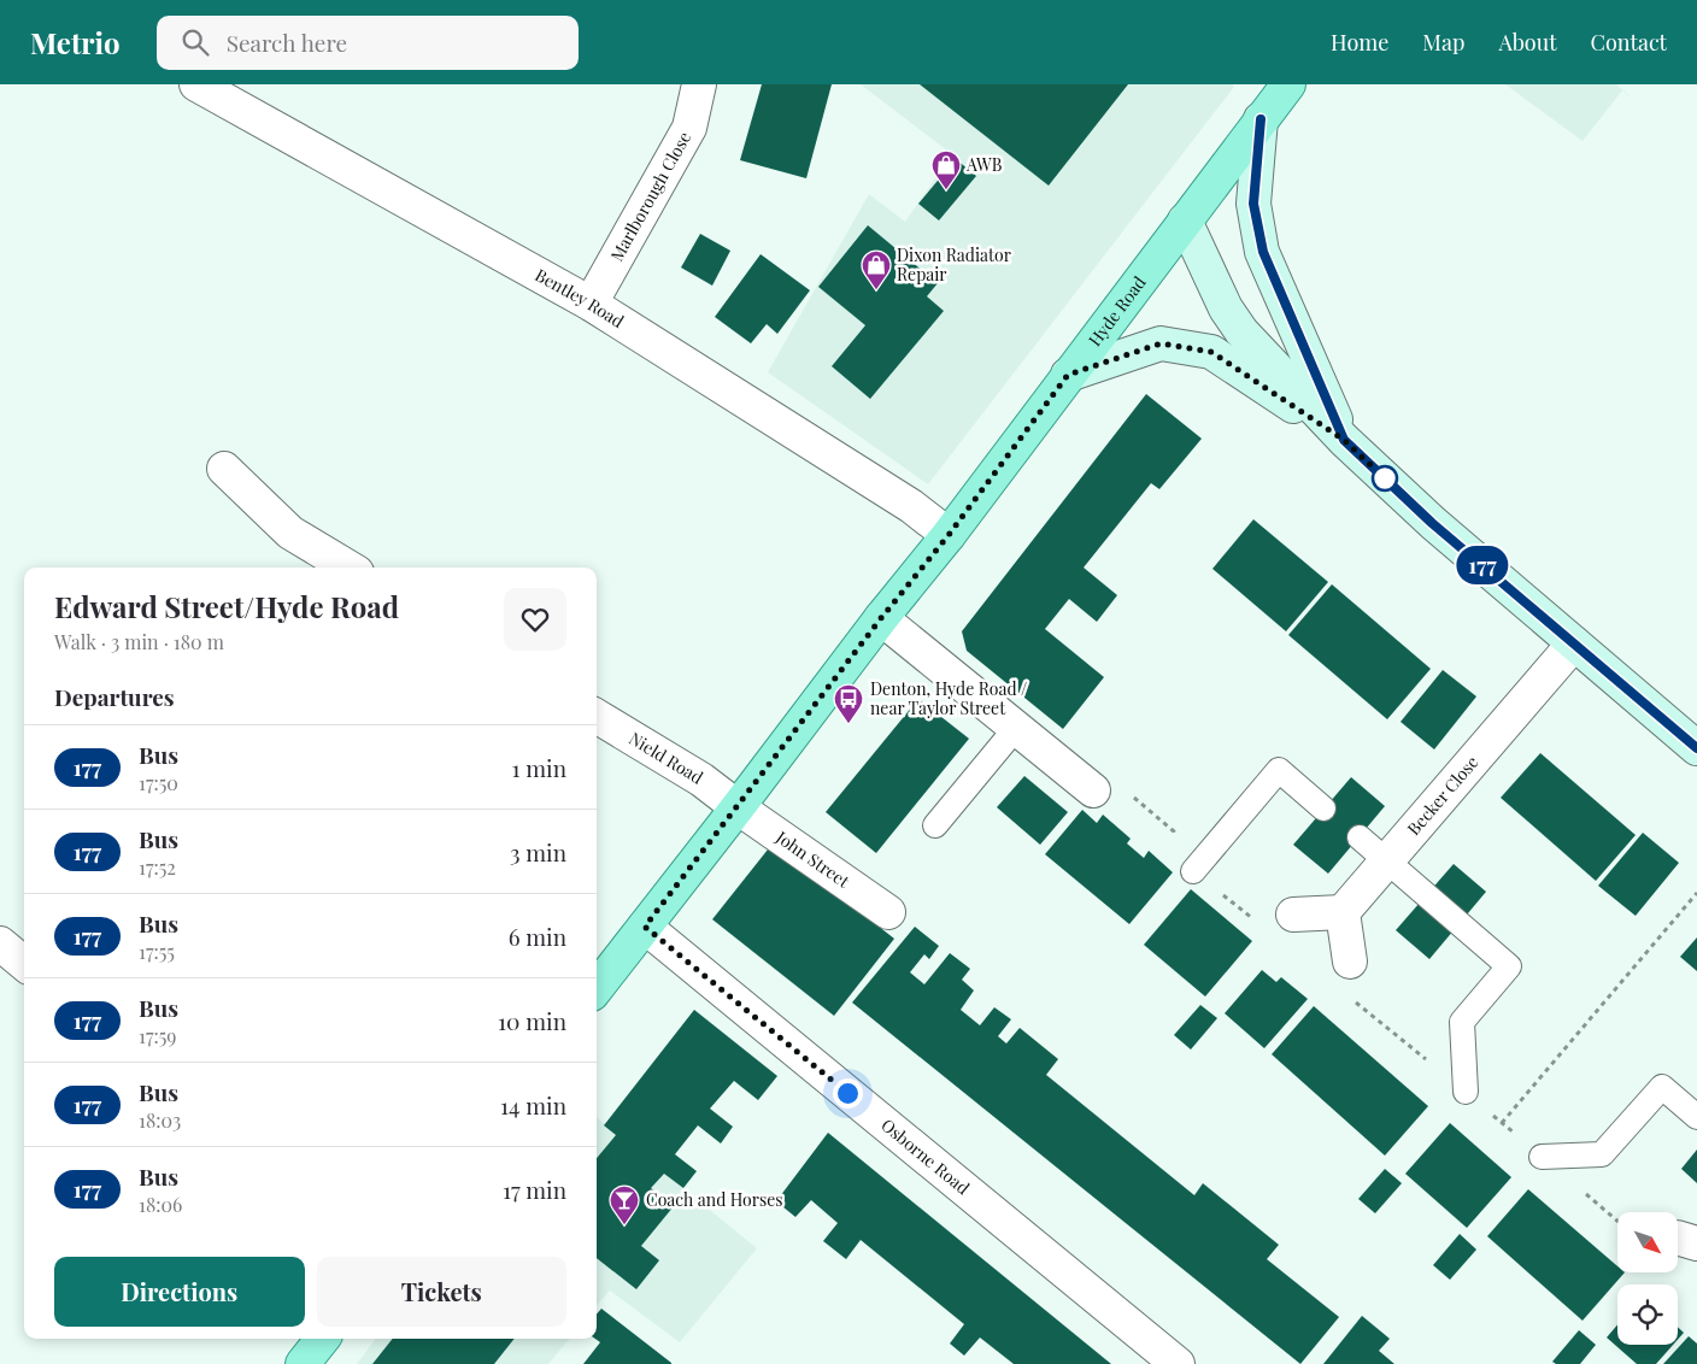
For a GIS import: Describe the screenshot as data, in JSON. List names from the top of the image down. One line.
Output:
{"streets":{"main road":["Hyde Road"],"street":["Marlborough Close","Bentley Road","Nield Road","Becker Close","John Street","Osborne Road"]},"crossings":[["Marlborough Close","Bentley Road"],["Bentley Road","Hyde Road"],["Hyde Road","Nield Road"],["Hyde Road","John Street"],["Hyde Road","Osborne Road"],["Nield Road","John Street"]],"places":{"shop":["AWB","Dixon Radiator Repair"],"bus stop":["Denton, Hyde Road / near Taylor Street"],"bar":["Coach and Horses"]},"lines":["bus line 177"],"north":"bottom right","page":{"header":"Metrio","search":"Search here","nav":["Home","Map","About","Contact"],"on_map":"177","heading":[["Edward Street/Hyde Road","Walk · 3 min · 180 m"],"Departures"],"list":[{"mark":"177","name":"Bus","note":"17:50","value":"1 min"},{"mark":"177","name":"Bus","note":"17:52","value":"3 min"},{"mark":"177","name":"Bus","note":"17:55","value":"6 min"},{"mark":"177","name":"Bus","note":"17:59","value":"10 min"},{"mark":"177","name":"Bus","note":"18:03","value":"14 min"},{"mark":"177","name":"Bus","note":"18:06","value":"17 min"}],"buttons":["Directions","Tickets"]}}
